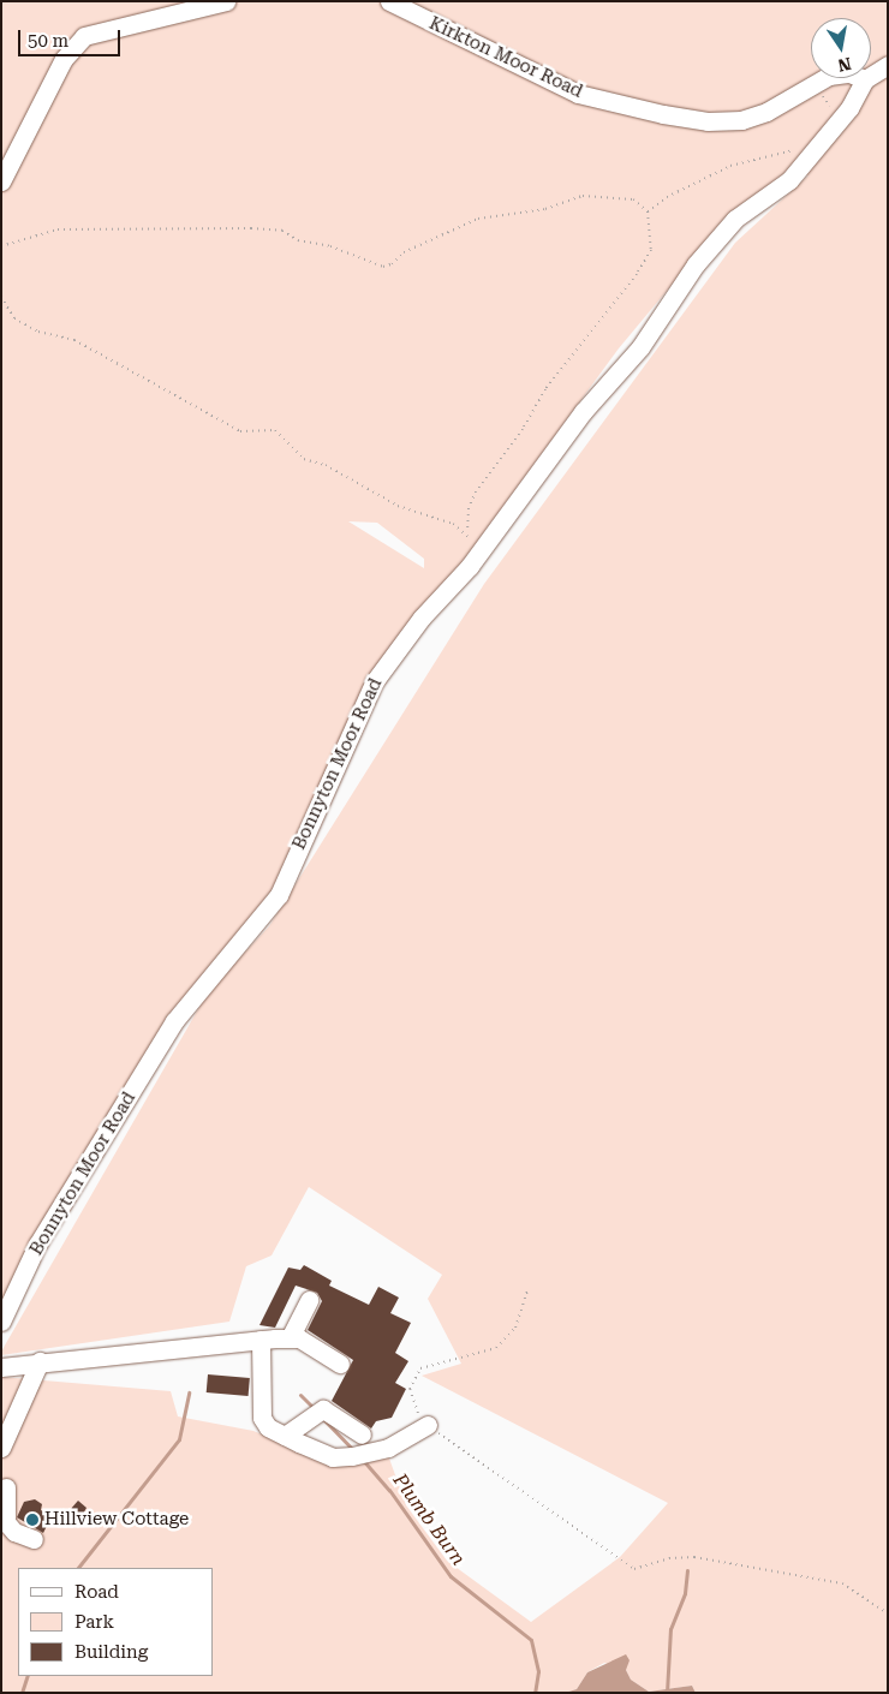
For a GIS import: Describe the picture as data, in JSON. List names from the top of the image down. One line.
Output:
{"streets":{"street":["Kirkton Moor Road","Bonnyton Moor Road"]},"crossings":[["Kirkton Moor Road","Bonnyton Moor Road"]],"water":["Plumb Burn"],"places":["Hillview Cottage"],"legend":["Road","Park","Building"],"scale_bar":"50 m","north":"bottom"}
